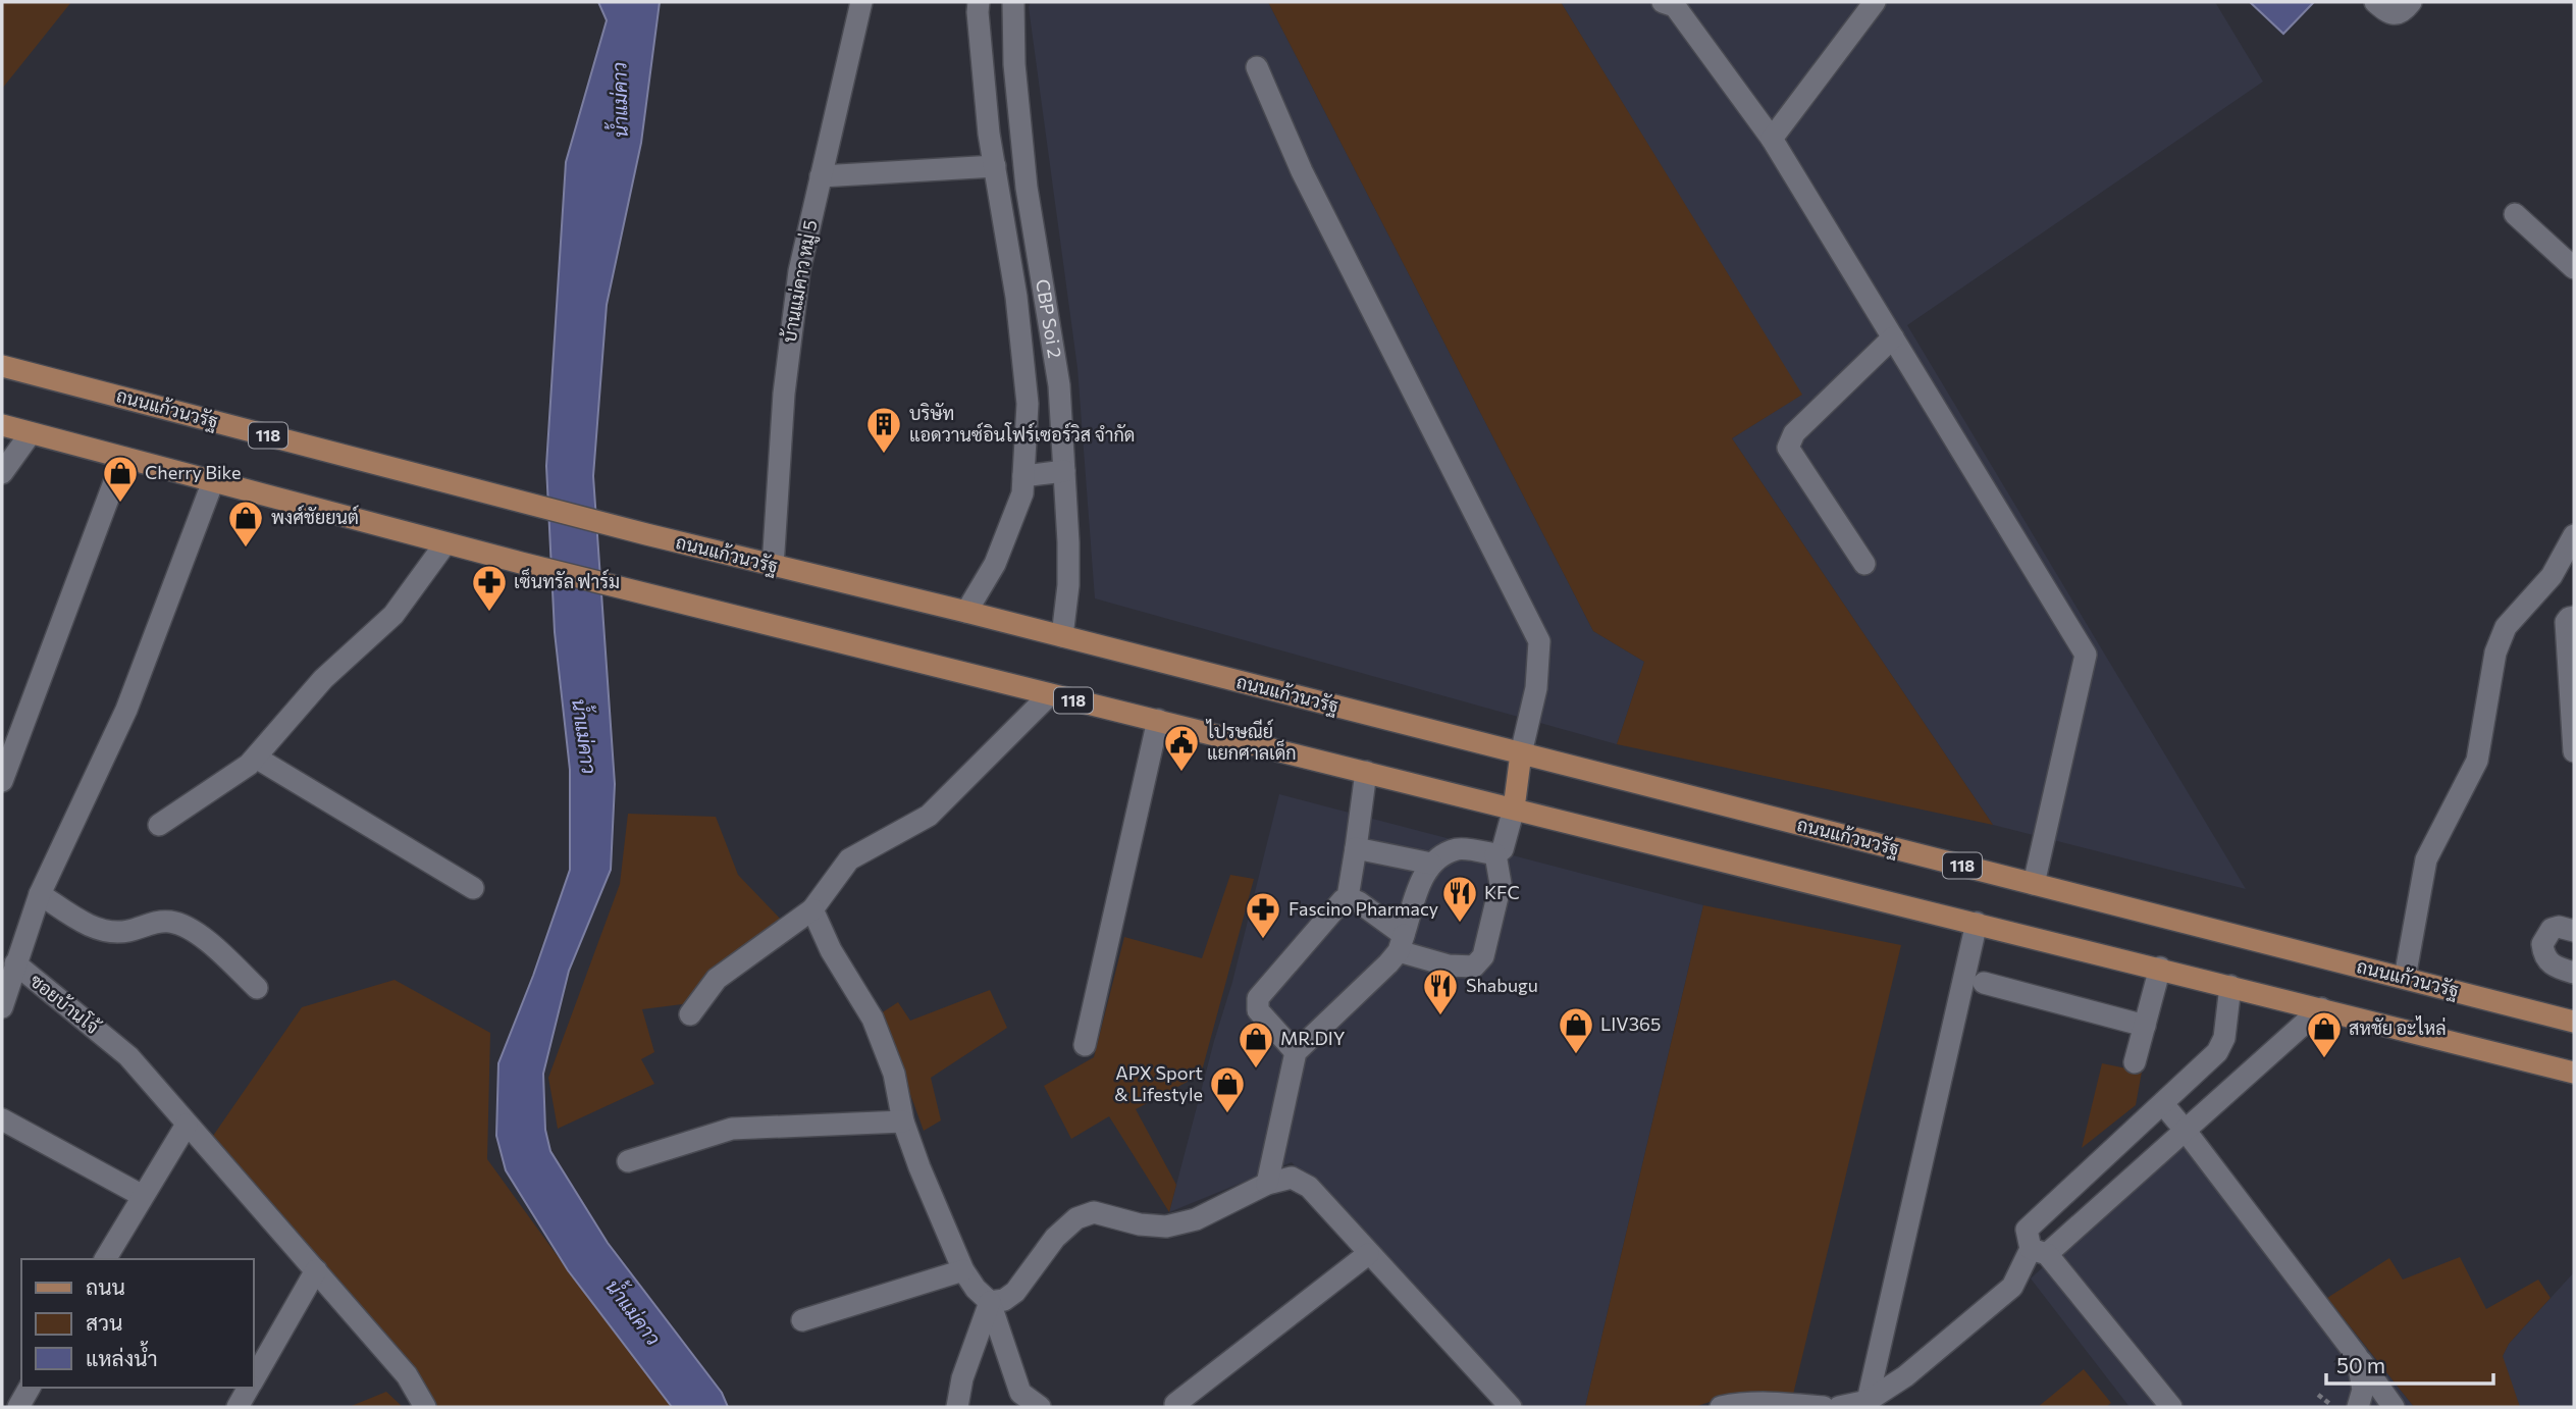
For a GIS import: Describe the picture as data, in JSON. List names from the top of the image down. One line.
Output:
{"streets":{"main road":["ถนนแก้วนวรัฐ","118"],"street":["บ้านแม่คาว หมู่ 5","CBP Soi 2","ซอยบ้านโจ้"]},"crossings":[["บ้านแม่คาว หมู่ 5","ถนนแก้วนวรัฐ"],["CBP Soi 2","ถนนแก้วนวรัฐ"],["118","ซอยบ้านโจ้"]],"water":["น้ำแม่คาว"],"places":{"building":["บริษัท แอดวานซ์อินโฟร์เซอร์วิส จำกัด"],"shop":["Cherry Bike","พงศ์ชัยยนต์","LIV365","สหชัย อะไหล่","MR.DIY","APX Sport & Lifestyle"],"pharmacy":["เซ็นทรัล ฟาร์ม","Fascino Pharmacy"],"public building":["ไปรษณีย์ แยกศาลเด็ก"],"restaurant":["KFC","Shabugu"]},"legend":["ถนน","สวน","แหล่งน้ำ"],"scale_bar":"50 m"}
